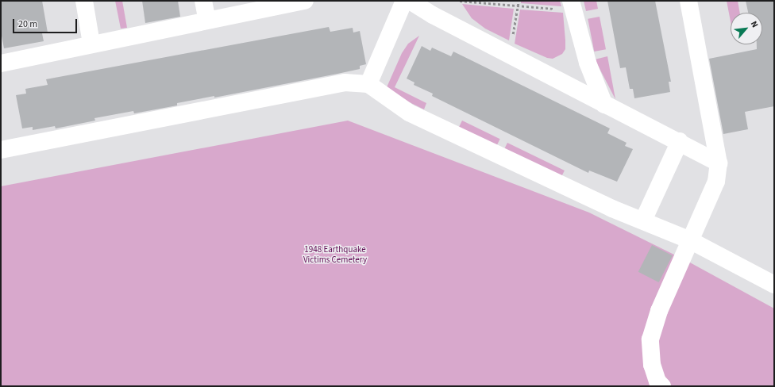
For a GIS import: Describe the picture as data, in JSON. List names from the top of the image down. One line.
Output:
{"parks":["1948 Earthquake Victims Cemetery"],"scale_bar":"20 m","north":"top right"}
